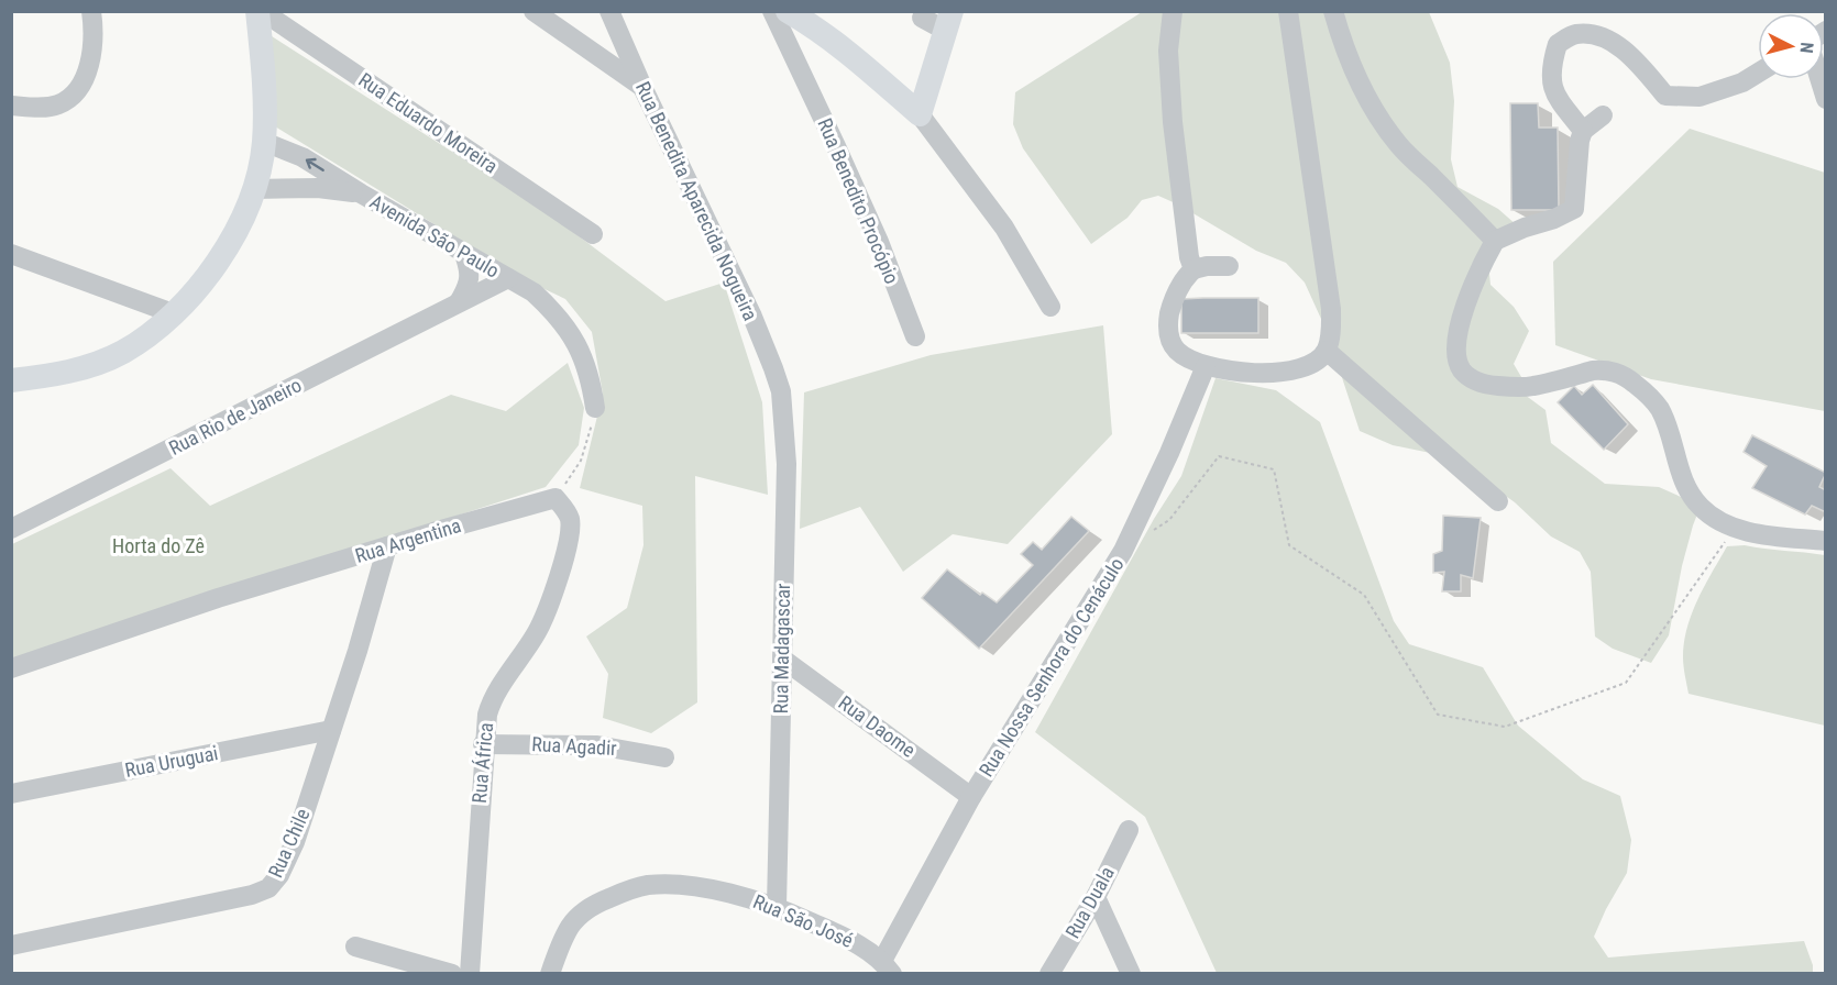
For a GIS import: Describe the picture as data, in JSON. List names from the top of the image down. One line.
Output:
{"streets":{"street":["Rua Eduardo Moreira","Rua Benedita Aparecida Nogueira","Rua Benedito Procópio","Avenida São Paulo","Rua Rio de Janeiro","Rua Argentina","Rua Madagascar","Rua Nossa Senhora do Cenáculo","Rua Daome","Rua Agadir","Rua Uruguai","Rua África","Rua Chile","Rua Duala","Rua São José"]},"crossings":[["Rua Benedita Aparecida Nogueira","Rua Madagascar"],["Avenida São Paulo","Rua Rio de Janeiro"],["Rua Argentina","Rua África"],["Rua Argentina","Rua Chile"],["Rua Madagascar","Rua Daome"],["Rua Madagascar","Rua São José"],["Rua Nossa Senhora do Cenáculo","Rua Daome"],["Rua Nossa Senhora do Cenáculo","Rua São José"],["Rua Agadir","Rua África"],["Rua Uruguai","Rua Chile"]],"parks":["Horta do Zê"],"north":"right"}
